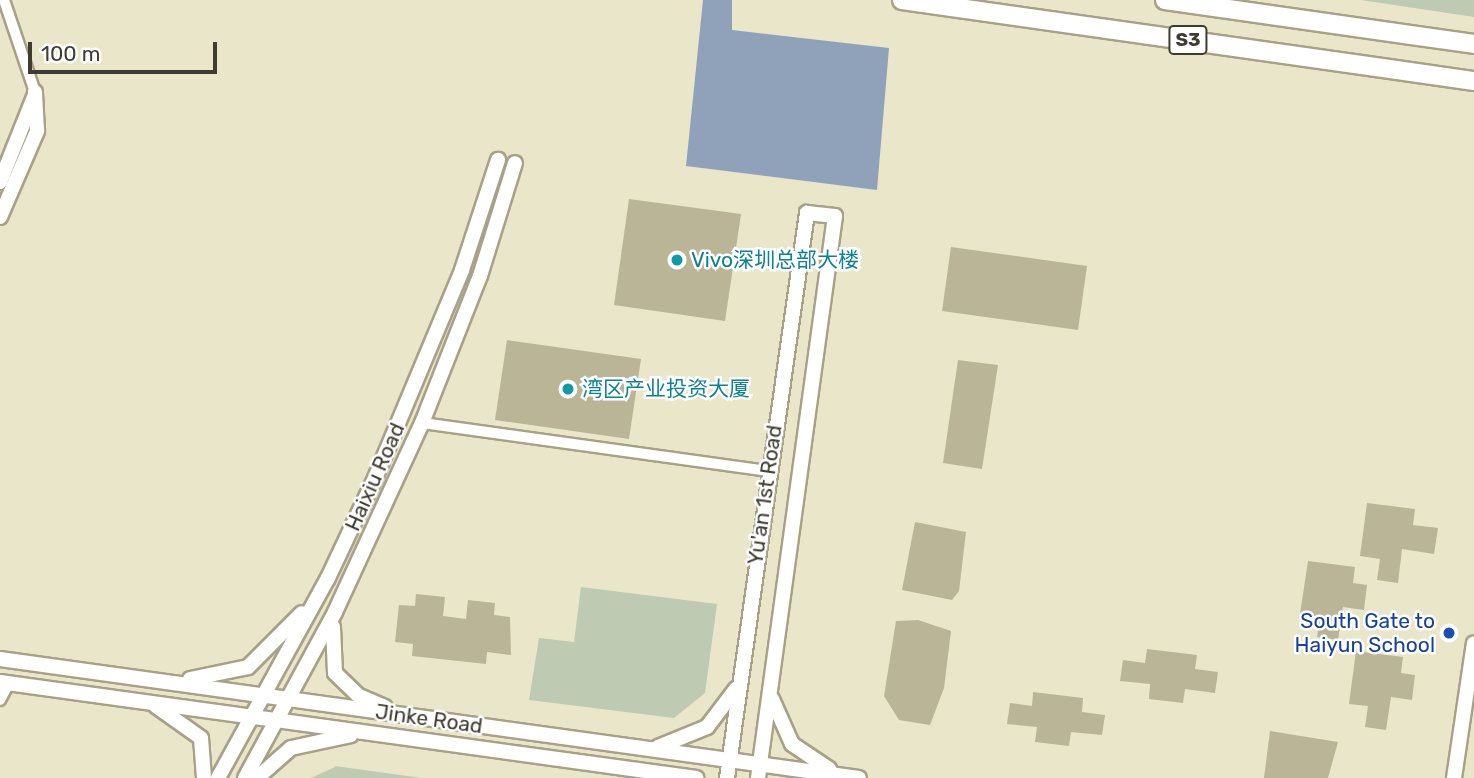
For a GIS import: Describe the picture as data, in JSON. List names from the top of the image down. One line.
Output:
{"streets":{"highway":["S3"],"main road":["Haixiu Road","Yu'an 1st Road","Jinke Road"]},"crossings":[["Haixiu Road","Jinke Road"],["Yu'an 1st Road","Jinke Road"]],"places":["Vivo深圳总部大楼","湾区产业投资大厦","South Gate to Haiyun School"],"scale_bar":"100 m"}
